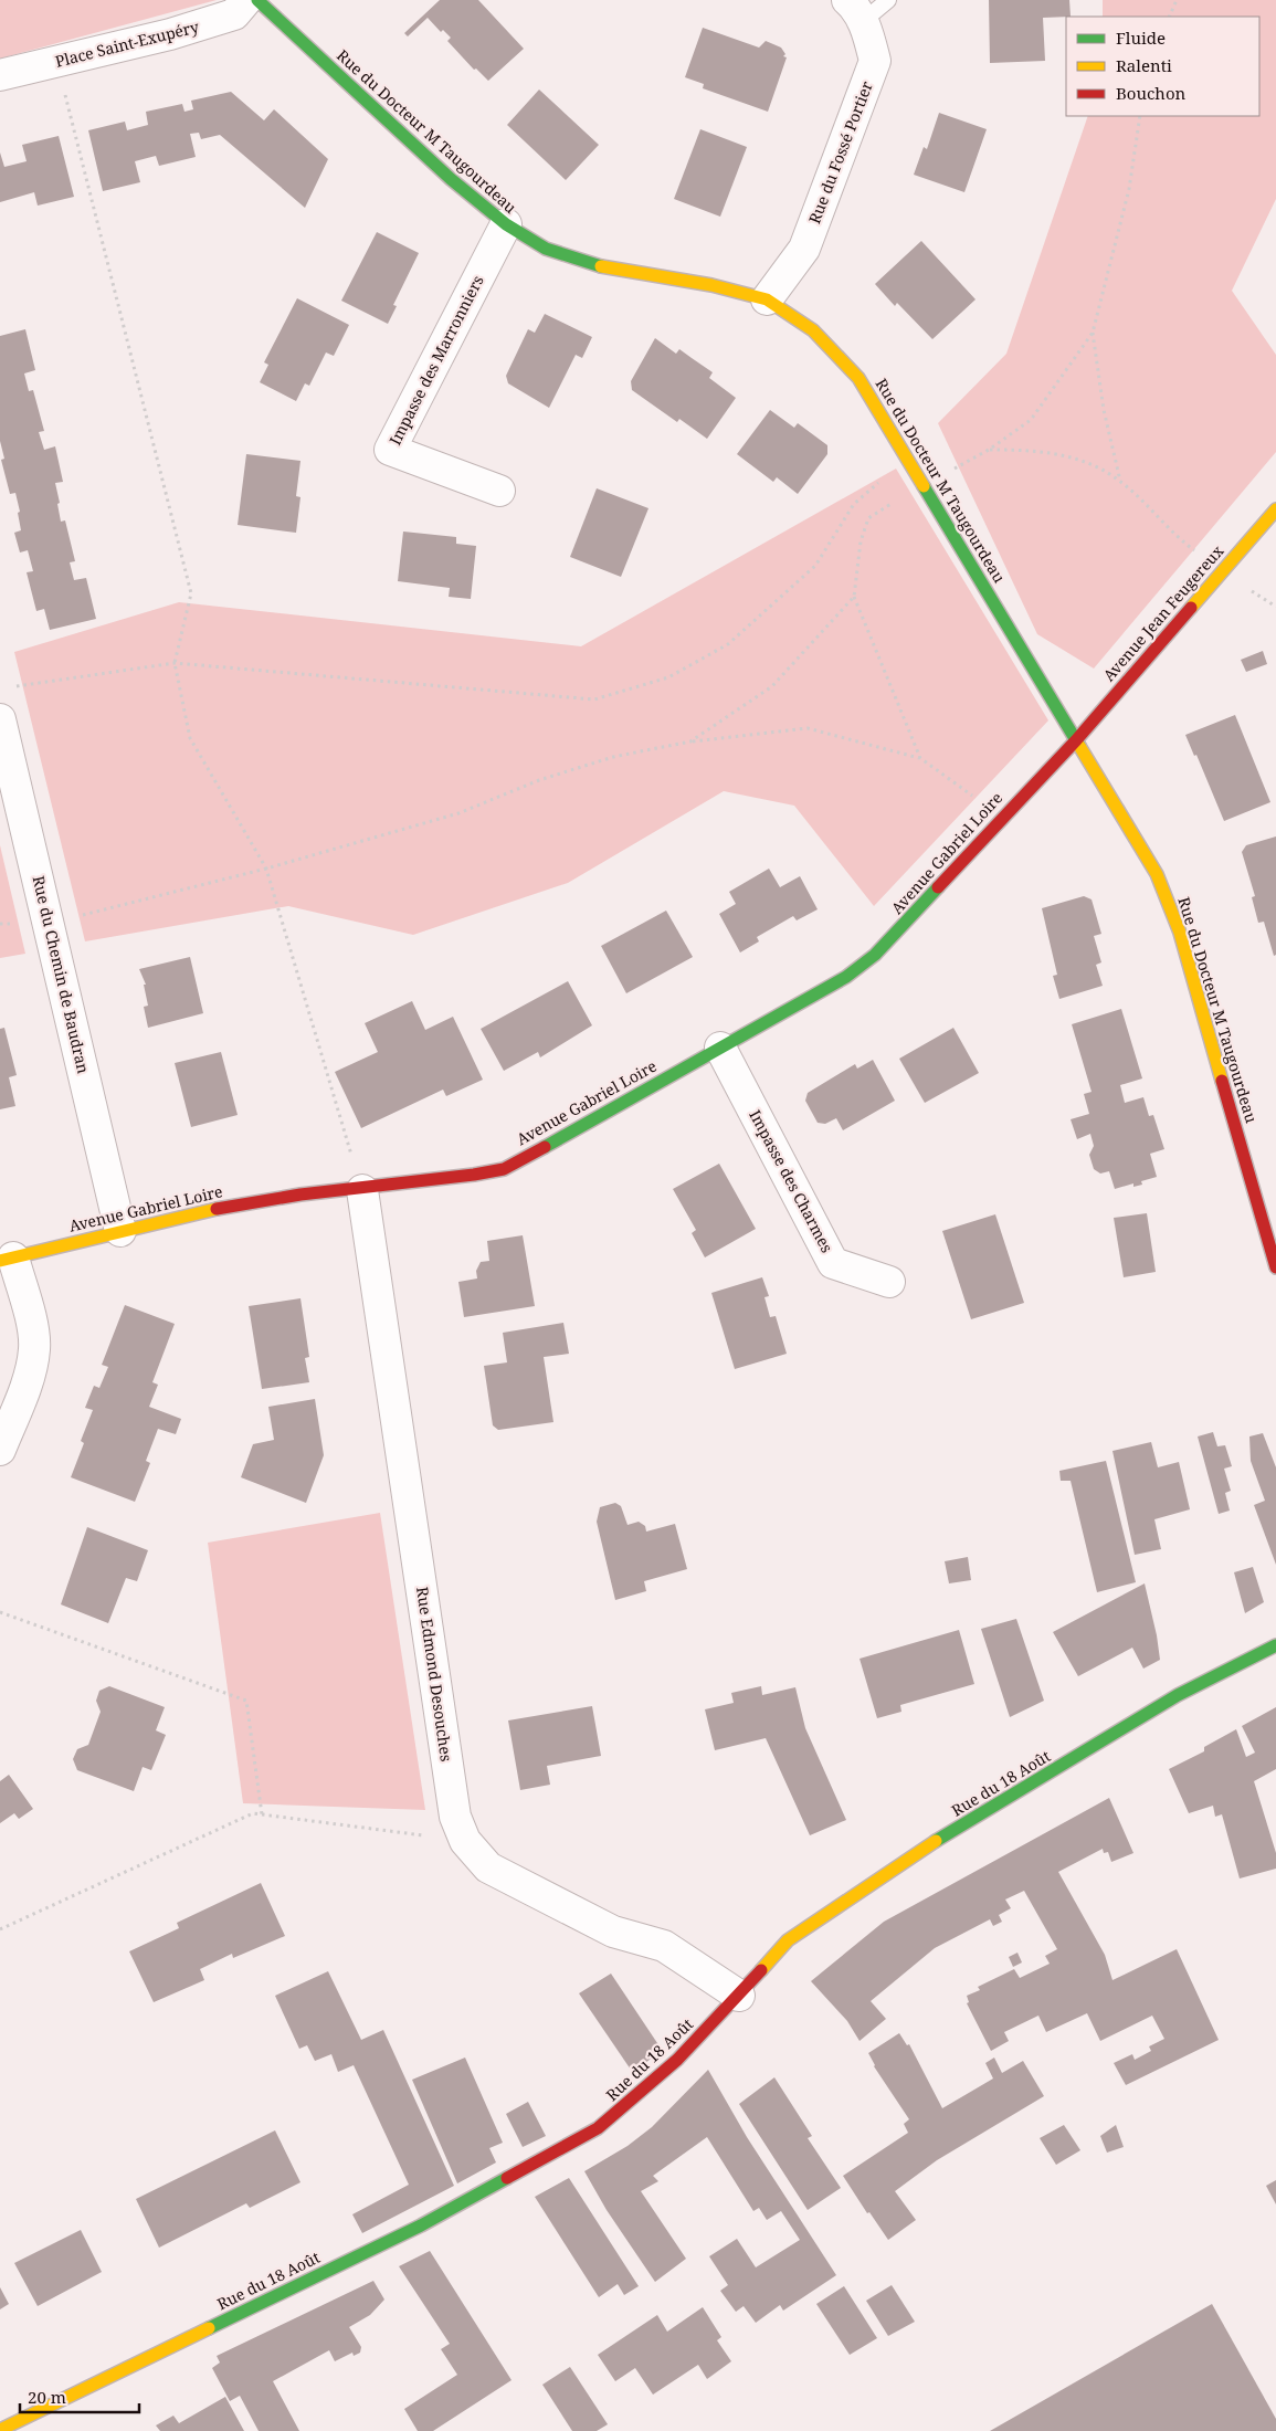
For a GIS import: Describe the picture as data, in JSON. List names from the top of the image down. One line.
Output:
{"streets":{"street":["Place Saint-Exupéry","Rue du Docteur M Taugourdeau","Rue du Fossé Portier","Impasse des Marronniers","Avenue Jean Feugereux","Avenue Gabriel Loire","Rue du Chemin de Baudran","Impasse des Charmes","Rue Edmond Desouches","Rue du 18 Août"]},"crossings":[["Rue du Docteur M Taugourdeau","Rue du Fossé Portier"],["Rue du Docteur M Taugourdeau","Impasse des Marronniers"],["Rue du Docteur M Taugourdeau","Avenue Jean Feugereux"],["Rue du Docteur M Taugourdeau","Avenue Gabriel Loire"],["Avenue Jean Feugereux","Avenue Gabriel Loire"],["Avenue Gabriel Loire","Rue du Chemin de Baudran"],["Avenue Gabriel Loire","Impasse des Charmes"],["Avenue Gabriel Loire","Rue Edmond Desouches"],["Rue Edmond Desouches","Rue du 18 Août"]],"legend":["Fluide","Ralenti","Bouchon"],"scale_bar":"20 m"}
